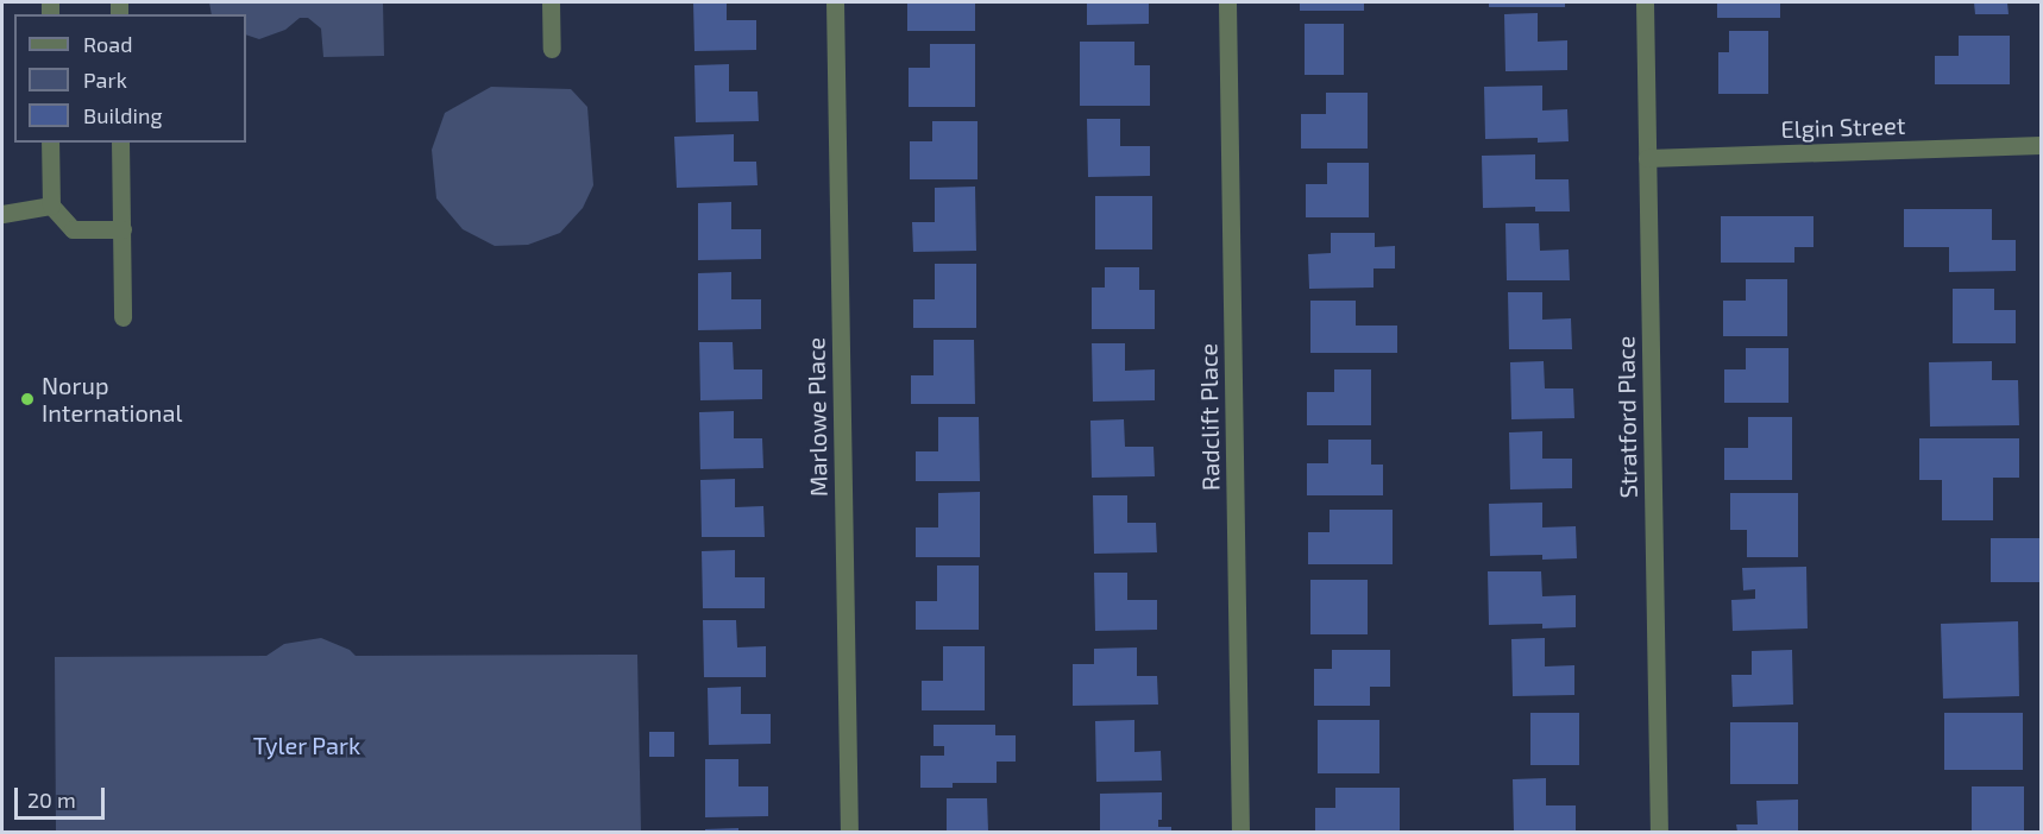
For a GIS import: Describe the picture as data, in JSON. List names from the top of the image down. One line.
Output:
{"streets":{"street":["Elgin Street","Marlowe Place","Radclift Place","Stratford Place"]},"crossings":[["Elgin Street","Stratford Place"]],"parks":["Tyler Park"],"places":["Norup International"],"legend":["Road","Park","Building"],"scale_bar":"20 m"}
